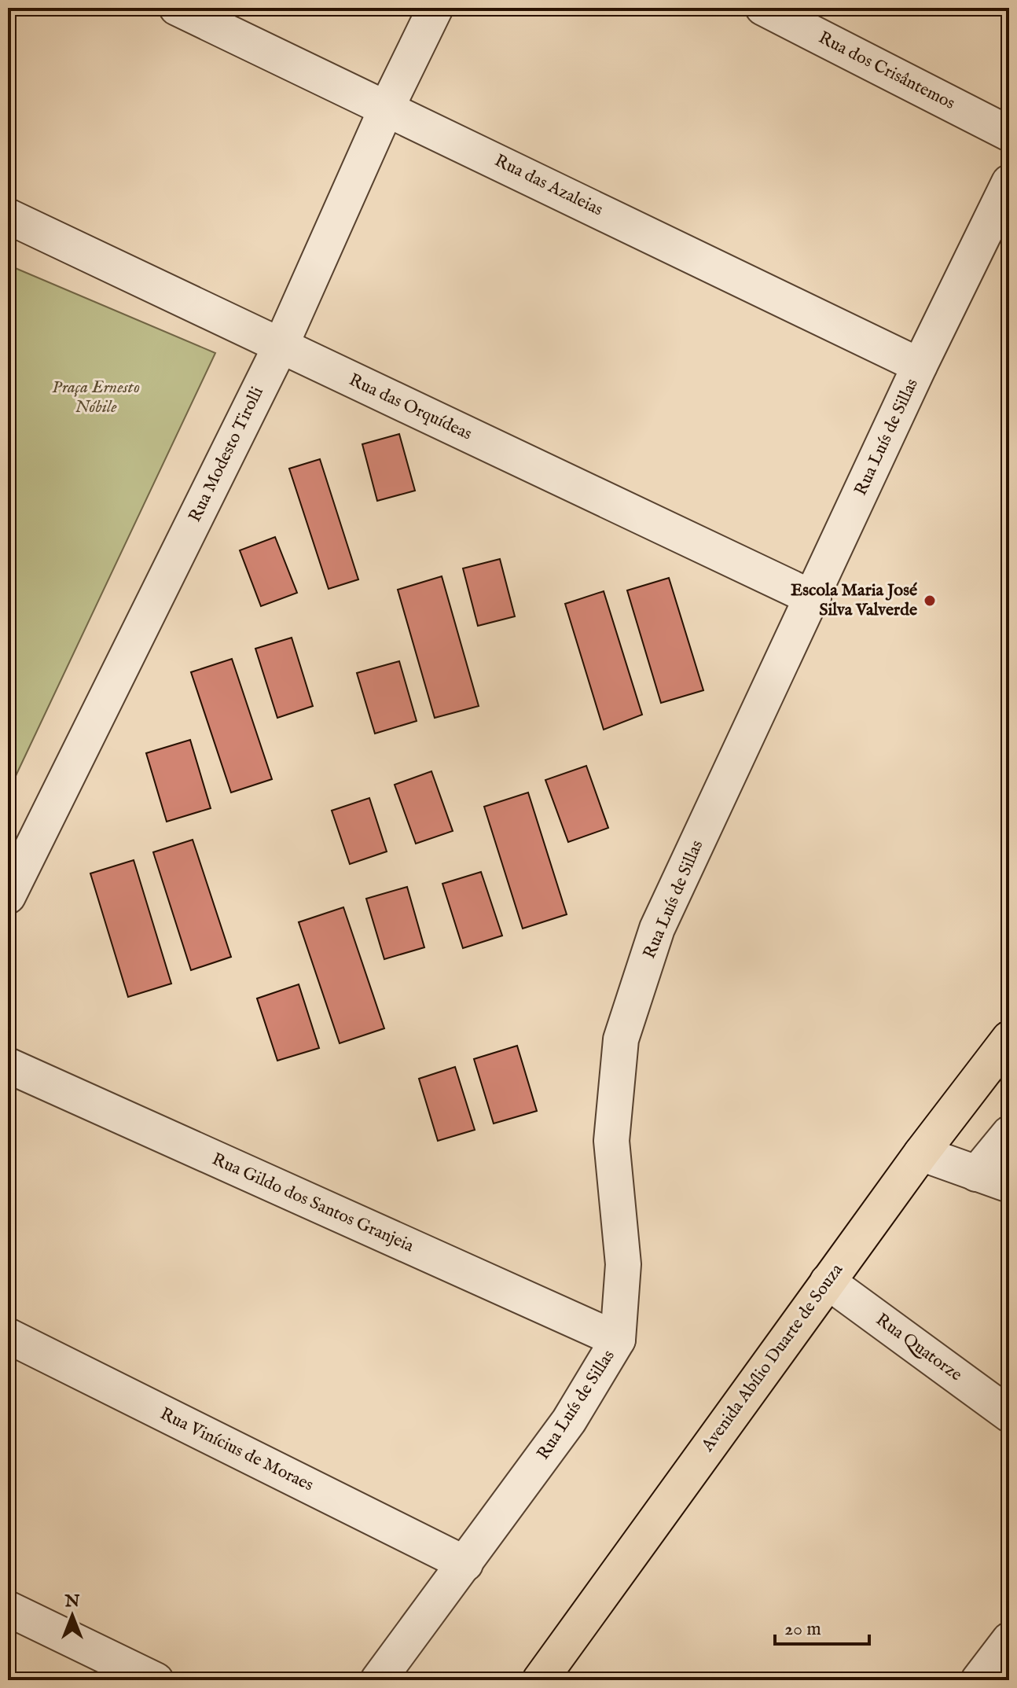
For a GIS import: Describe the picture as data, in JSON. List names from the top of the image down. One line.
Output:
{"streets":{"main road":["Avenida Abílio Duarte de Souza"],"street":["Rua dos Crisântemos","Rua das Azaleias","Rua das Orquídeas","Rua Luís de Sillas","Rua Modesto Tirolli","Rua Gildo dos Santos Granjeia","Rua Quatorze","Rua Vinícius de Moraes"]},"crossings":[["Rua das Azaleias","Rua Luís de Sillas"],["Rua das Azaleias","Rua Modesto Tirolli"],["Rua das Orquídeas","Rua Luís de Sillas"],["Rua das Orquídeas","Rua Modesto Tirolli"],["Rua Luís de Sillas","Rua Gildo dos Santos Granjeia"],["Rua Luís de Sillas","Rua Vinícius de Moraes"],["Rua Quatorze","Avenida Abílio Duarte de Souza"]],"parks":["Praça Ernesto Nóbile"],"places":["Escola Maria José Silva Valverde"],"scale_bar":"20 m","north":"top"}
